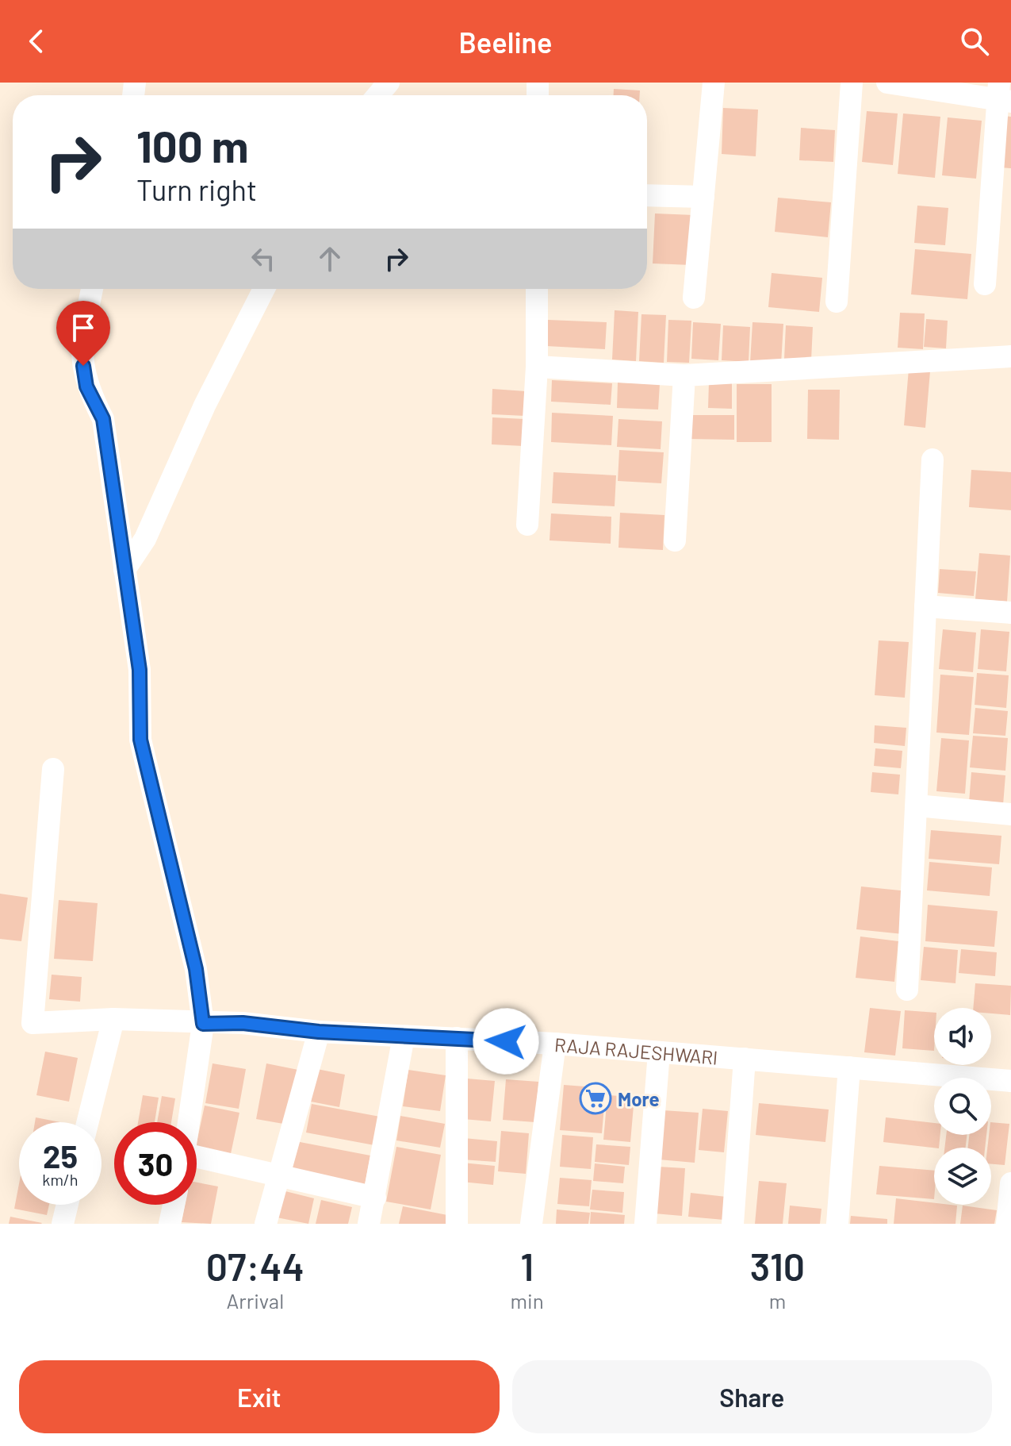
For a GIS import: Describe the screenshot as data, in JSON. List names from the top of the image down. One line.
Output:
{"streets":{"street":["RAJA RAJESHWARI"]},"places":{"supermarket":["More"]},"page":{"header":"Beeline","turn":["100 m","Turn right"],"speed":"25 km/h","limit":"30","eta":["07:44","Arrival","1","min","310","m"],"buttons":["Exit","Share"]}}
